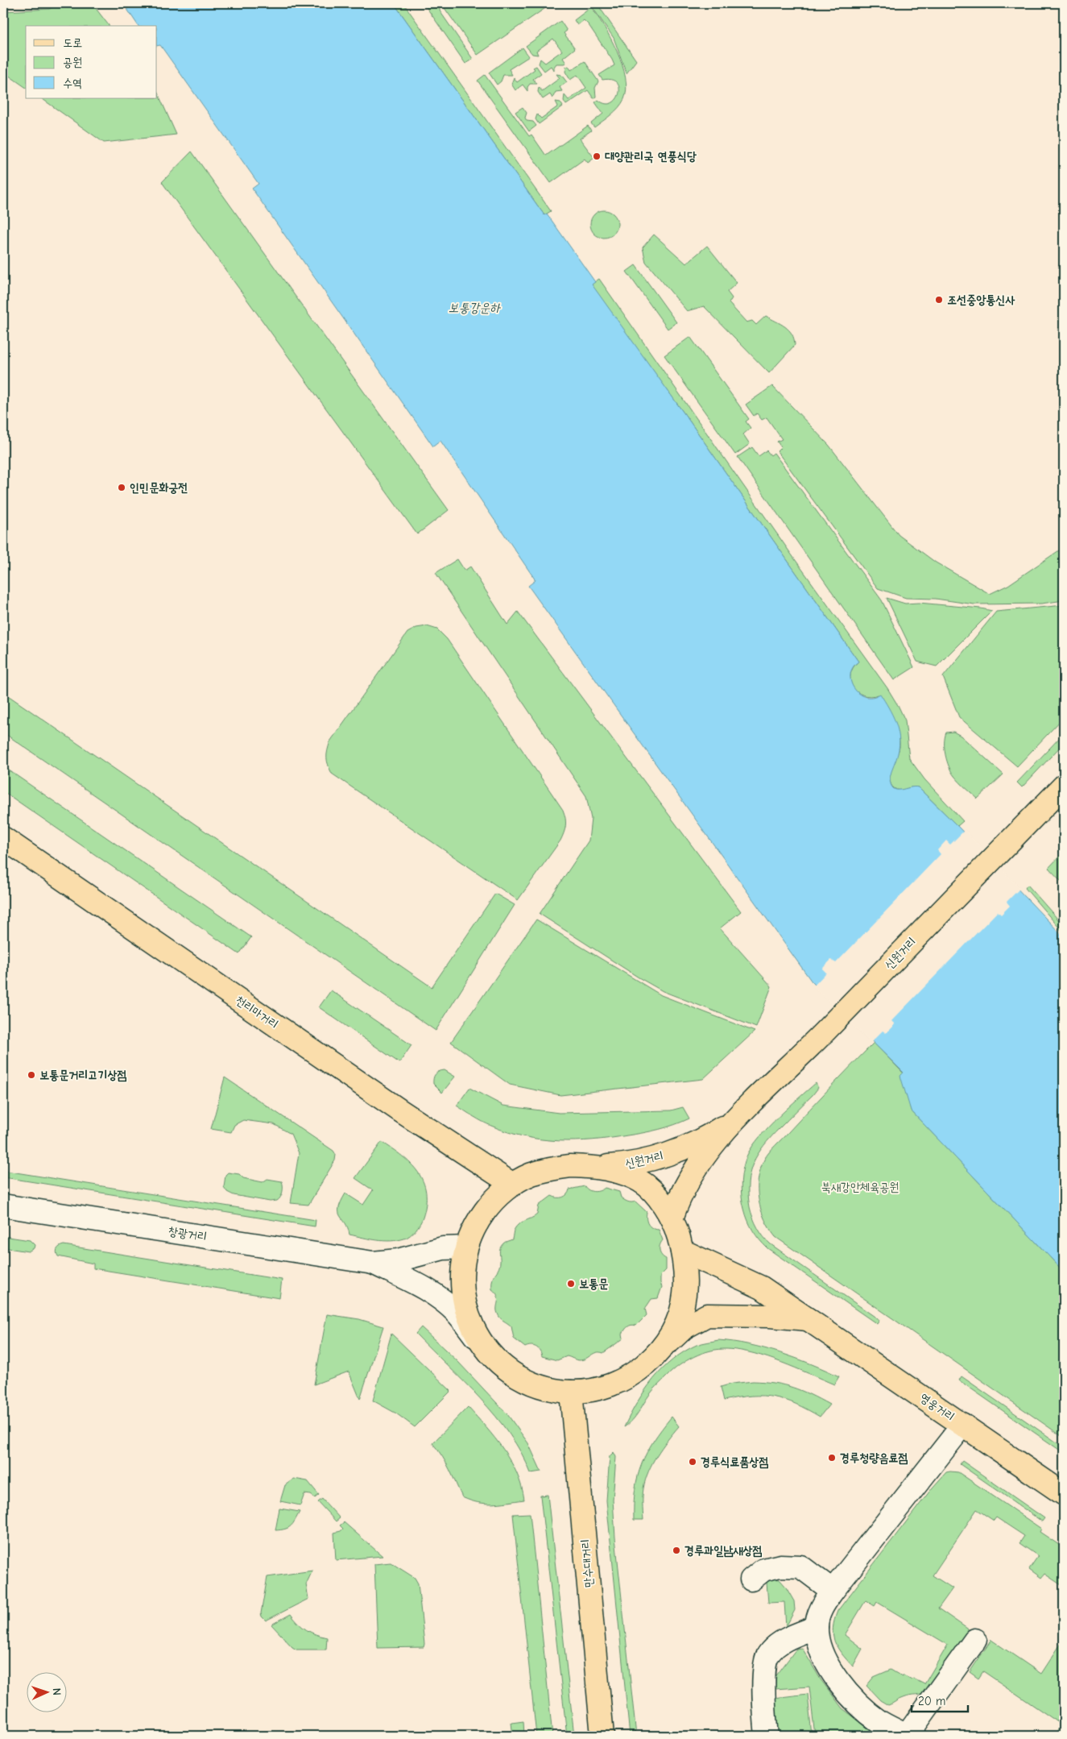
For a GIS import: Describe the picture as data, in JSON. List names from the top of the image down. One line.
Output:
{"streets":{"main road":["신원거리","천리마거리","영웅거리","만수대거리"],"street":["창광거리"]},"water":["보통강운하"],"parks":["북새강안체육공원"],"places":["대양관리국 연풍식당","조선중앙통신사","인민문화궁전","보통문거리고기상점","보통문","경루청량음료점","경루식료품상점","경루과일남새상점"],"legend":["도로","공원","수역"],"scale_bar":"20 m","north":"right"}
